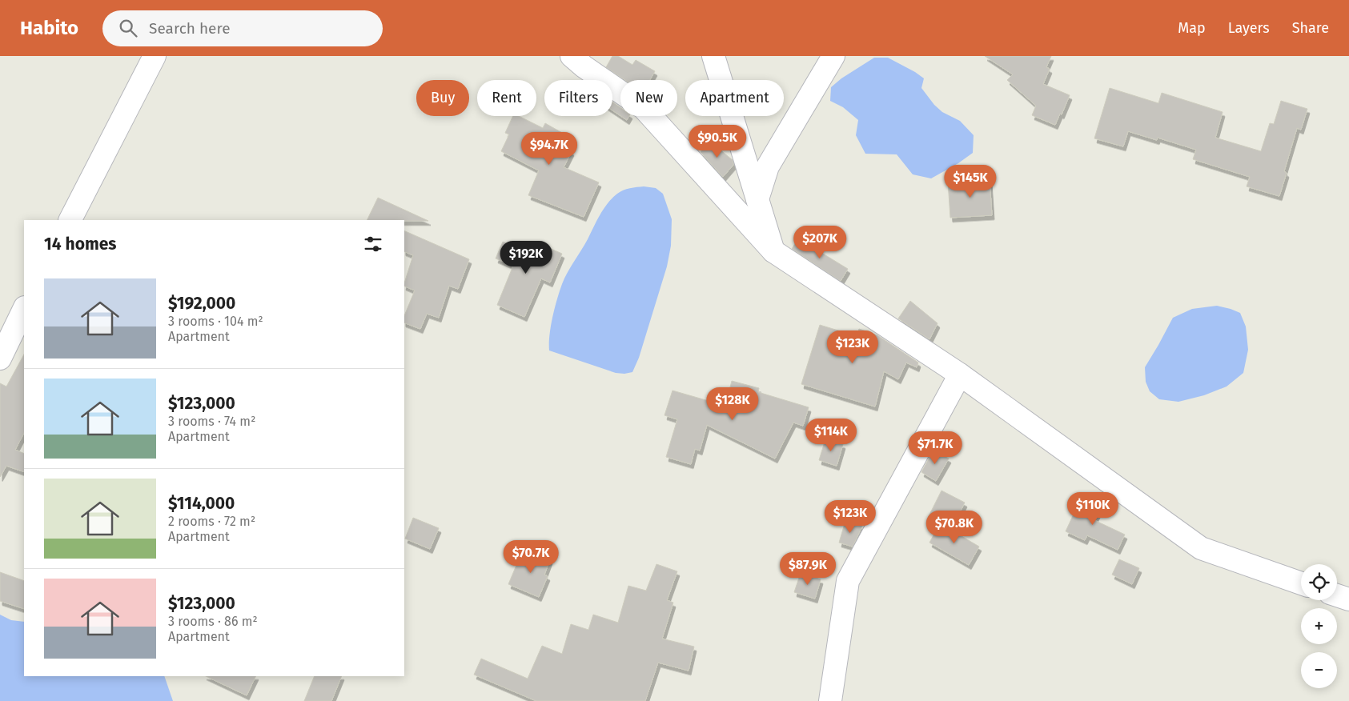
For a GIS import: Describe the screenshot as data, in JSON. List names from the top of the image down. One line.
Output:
{"page":{"header":"Habito","search":"Search here","nav":["Map","Layers","Share"],"chip":["Buy","Rent","Filters","New","Apartment"],"price":["$90.5K","$94.7K","$145K","$207K","$192K","$123K","$128K","$114K","$71.7K","$110K","$123K","$70.8K","$70.7K","$87.9K"],"heading":"14 homes","list":[{"name":"$192,000","note":"3 rooms · 104 m² · Apartment"},{"name":"$123,000","note":"3 rooms · 74 m² · Apartment"},{"name":"$114,000","note":"2 rooms · 72 m² · Apartment"},{"name":"$123,000","note":"3 rooms · 86 m² · Apartment"}],"map_buttons":["+","−"]}}
